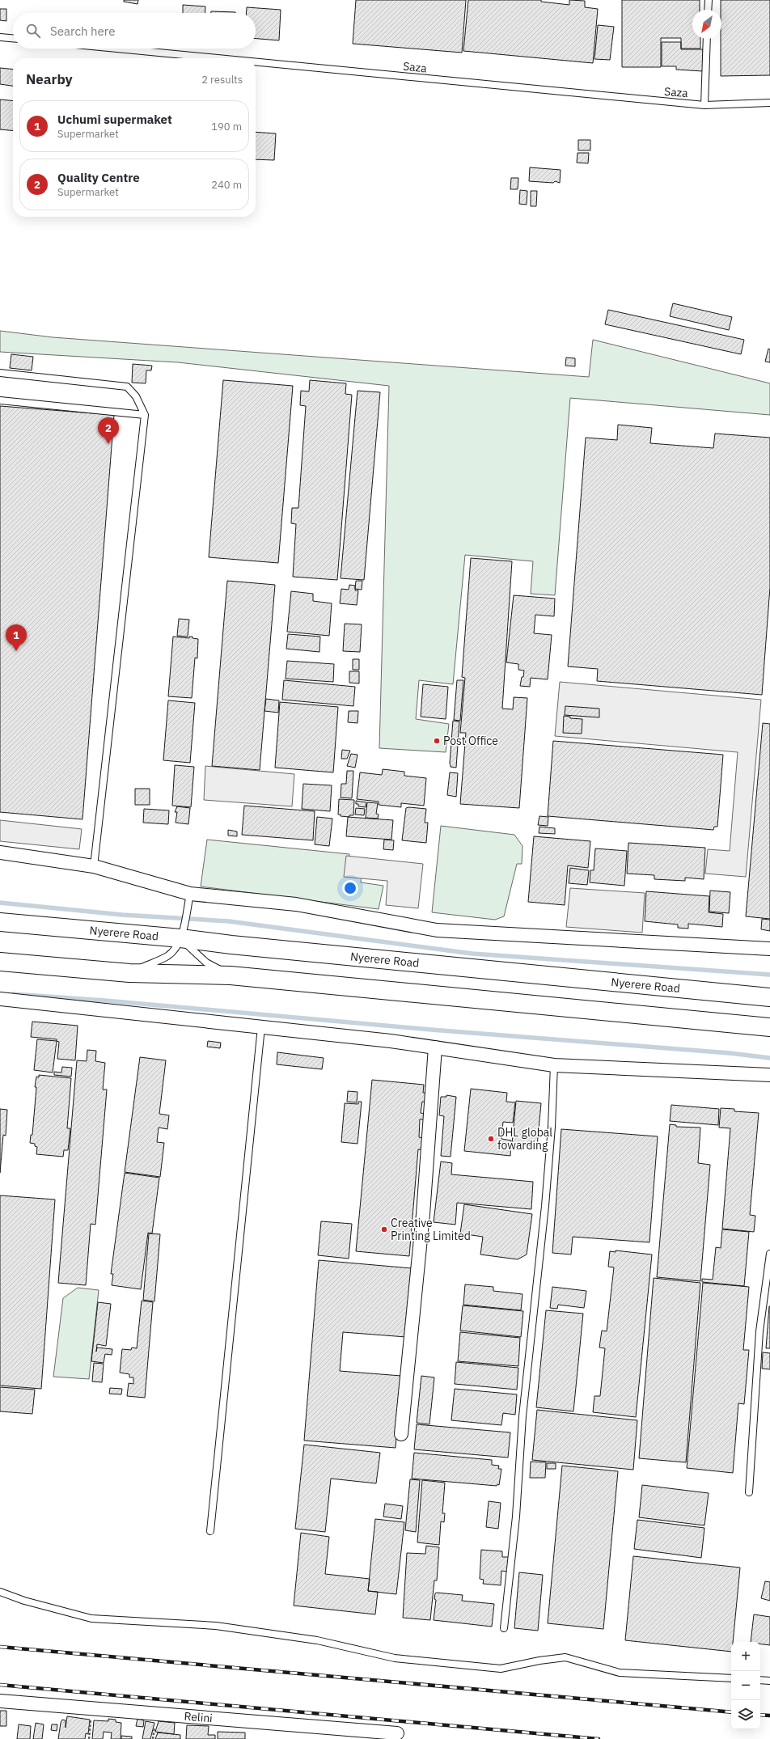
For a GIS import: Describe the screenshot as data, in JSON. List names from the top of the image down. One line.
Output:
{"streets":{"highway":["Nyerere Road"],"street":["Relini"],"lane":["Saza"]},"places":["Post Office","DHL global fowarding","Creative Printing Limited"],"north":"bottom left","page":{"search":"Search here","heading":["Nearby","2 results"],"list":[{"mark":"1","name":"Uchumi supermaket","note":"Supermarket","value":"190 m"},{"mark":"2","name":"Quality Centre","note":"Supermarket","value":"240 m"}],"pins":["2","1"],"map_buttons":["+","−"]}}
